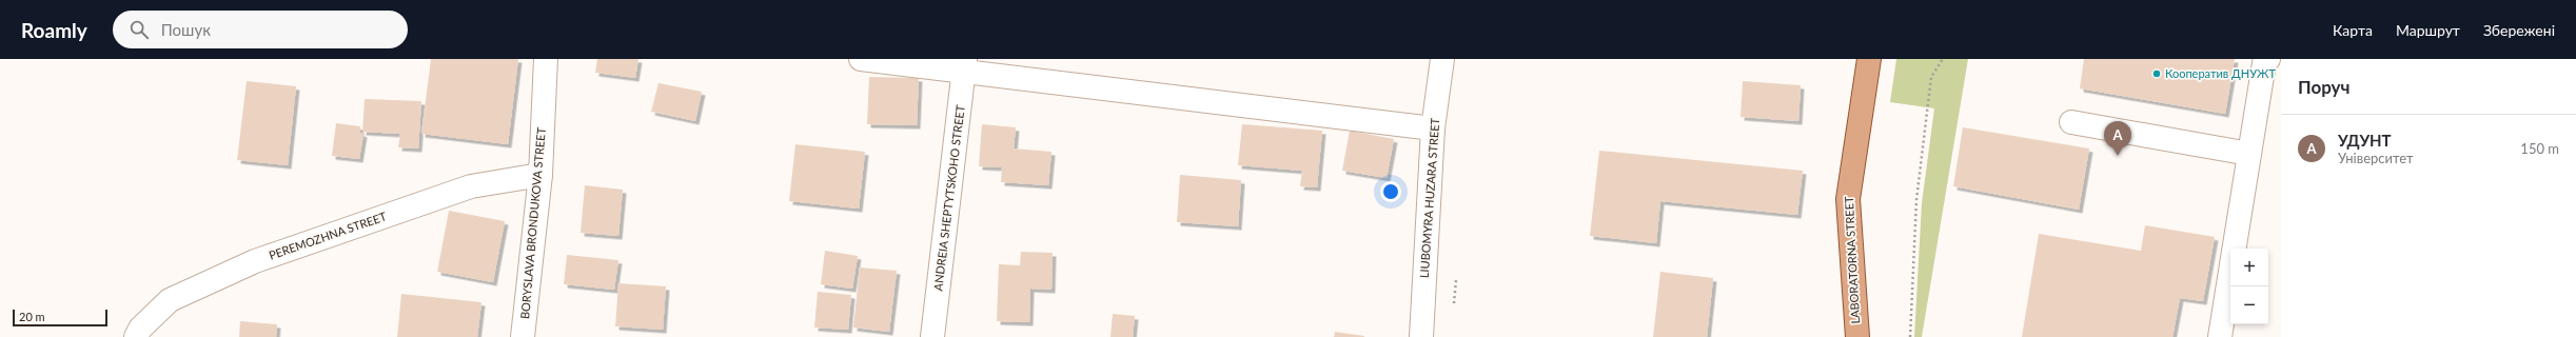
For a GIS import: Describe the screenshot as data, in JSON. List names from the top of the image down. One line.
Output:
{"streets":{"main road":["LABORATORNA STREET"],"street":["ANDREIA SHEPTYTSKOHO STREET","LIUBOMYRA HUZARA STREET","BORYSLAVA BRONDUKOVA STREET","PEREMOZHNA STREET"]},"crossings":[["BORYSLAVA BRONDUKOVA STREET","PEREMOZHNA STREET"]],"places":["Кооператив ДНУЖТ"],"scale_bar":"20 m","page":{"header":"Roamly","search":"Пошук","nav":["Карта","Маршрут","Збережені"],"heading":"Поруч","list":[{"mark":"A","name":"УДУНТ","note":"Університет","value":"150 m"}],"pins":"A","map_buttons":["+","−"],"scale":"20 m"}}
